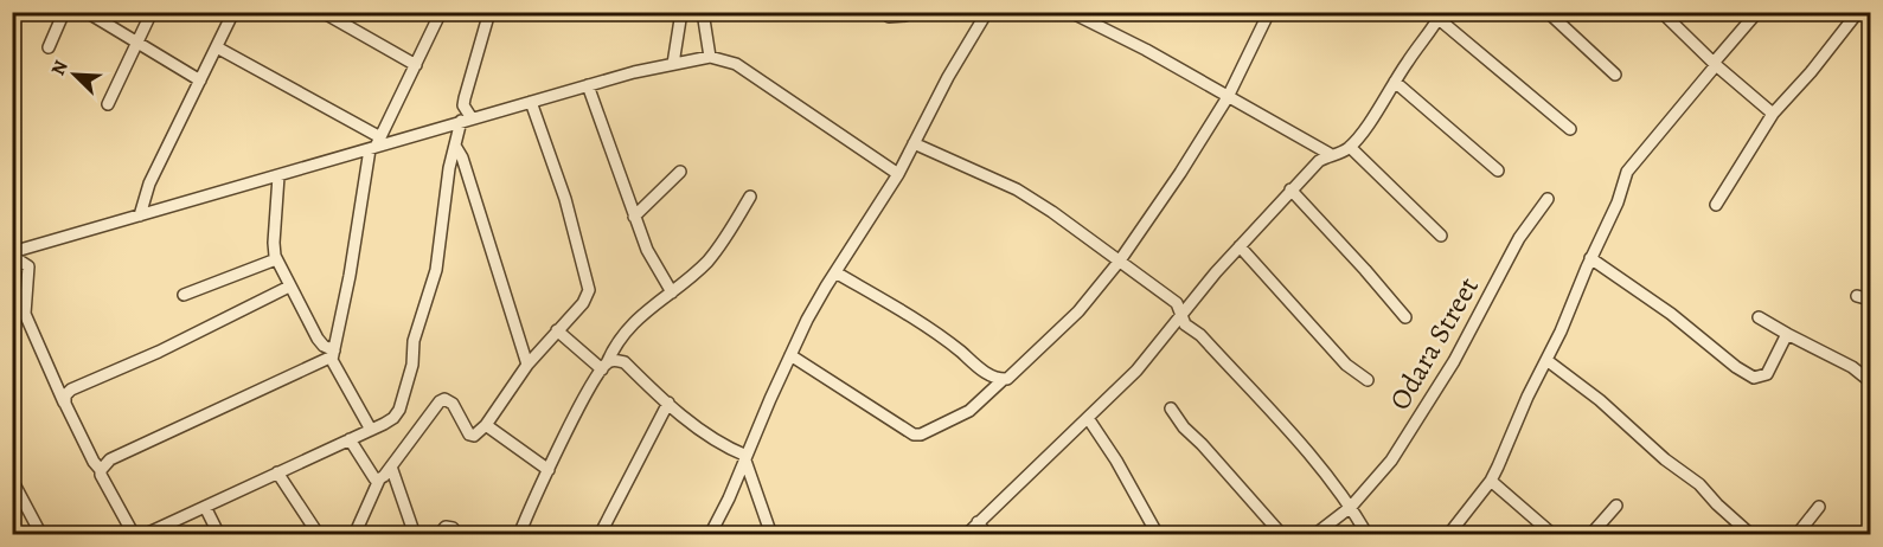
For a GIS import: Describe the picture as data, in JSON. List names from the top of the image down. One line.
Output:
{"streets":{"street":["Odara Street"]},"north":"top left"}
